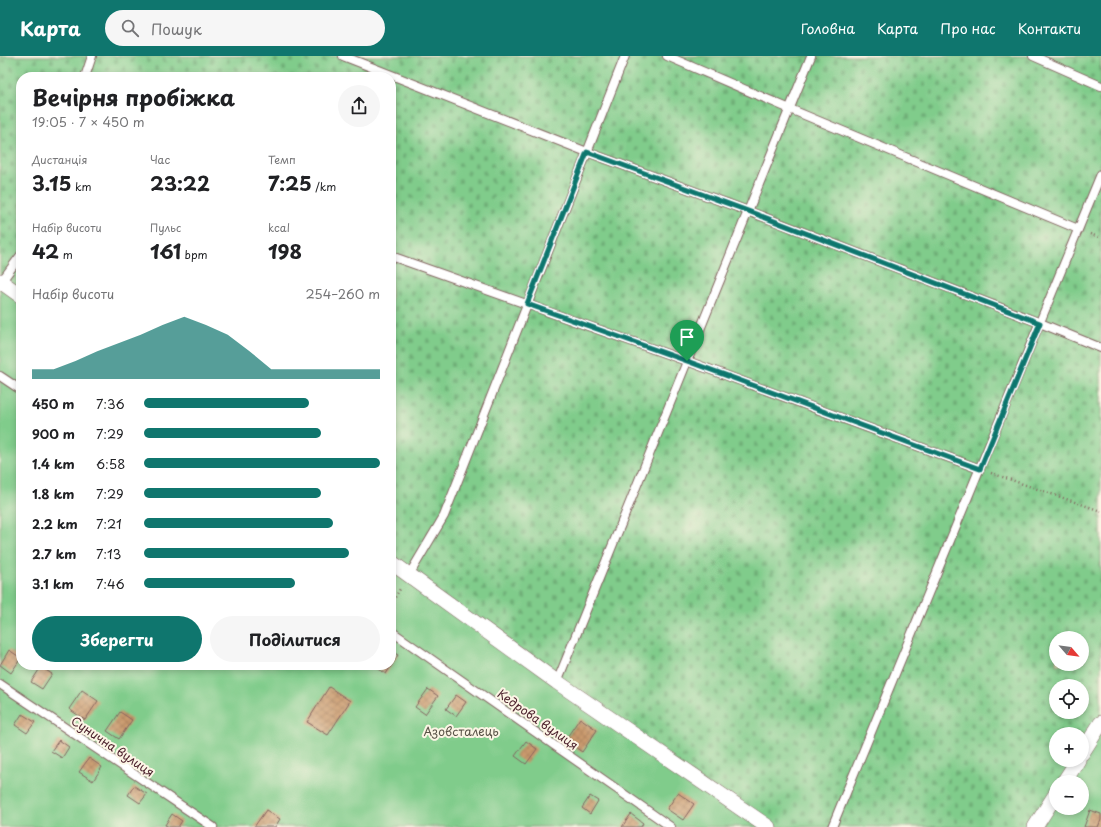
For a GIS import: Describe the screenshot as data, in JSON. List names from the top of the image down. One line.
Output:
{"streets":{"lane":["Кедрова вулиця","Сунична вулиця"]},"parks":["Азовсталець"],"north":"bottom right","page":{"header":"Карта","search":"Пошук","nav":["Головна","Карта","Про нас","Контакти"],"heading":["Вечірня пробіжка","19:05 · 7 × 450 m"],"stats":[["Дистанція","3.15 km"],["Час","23:22"],["Темп","7:25 /km"],["Набір висоти","42 m"],["Пульс","161 bpm"],["kcal","198"]],"chart":["Набір висоти","254–260 m"],"list":[{"name":"450 m","note":"7:36"},{"name":"900 m","note":"7:29"},{"name":"1.4 km","note":"6:58"},{"name":"1.8 km","note":"7:29"},{"name":"2.2 km","note":"7:21"},{"name":"2.7 km","note":"7:13"},{"name":"3.1 km","note":"7:46"}],"buttons":["Зберегти","Поділитися"],"map_buttons":["+","−"]}}
